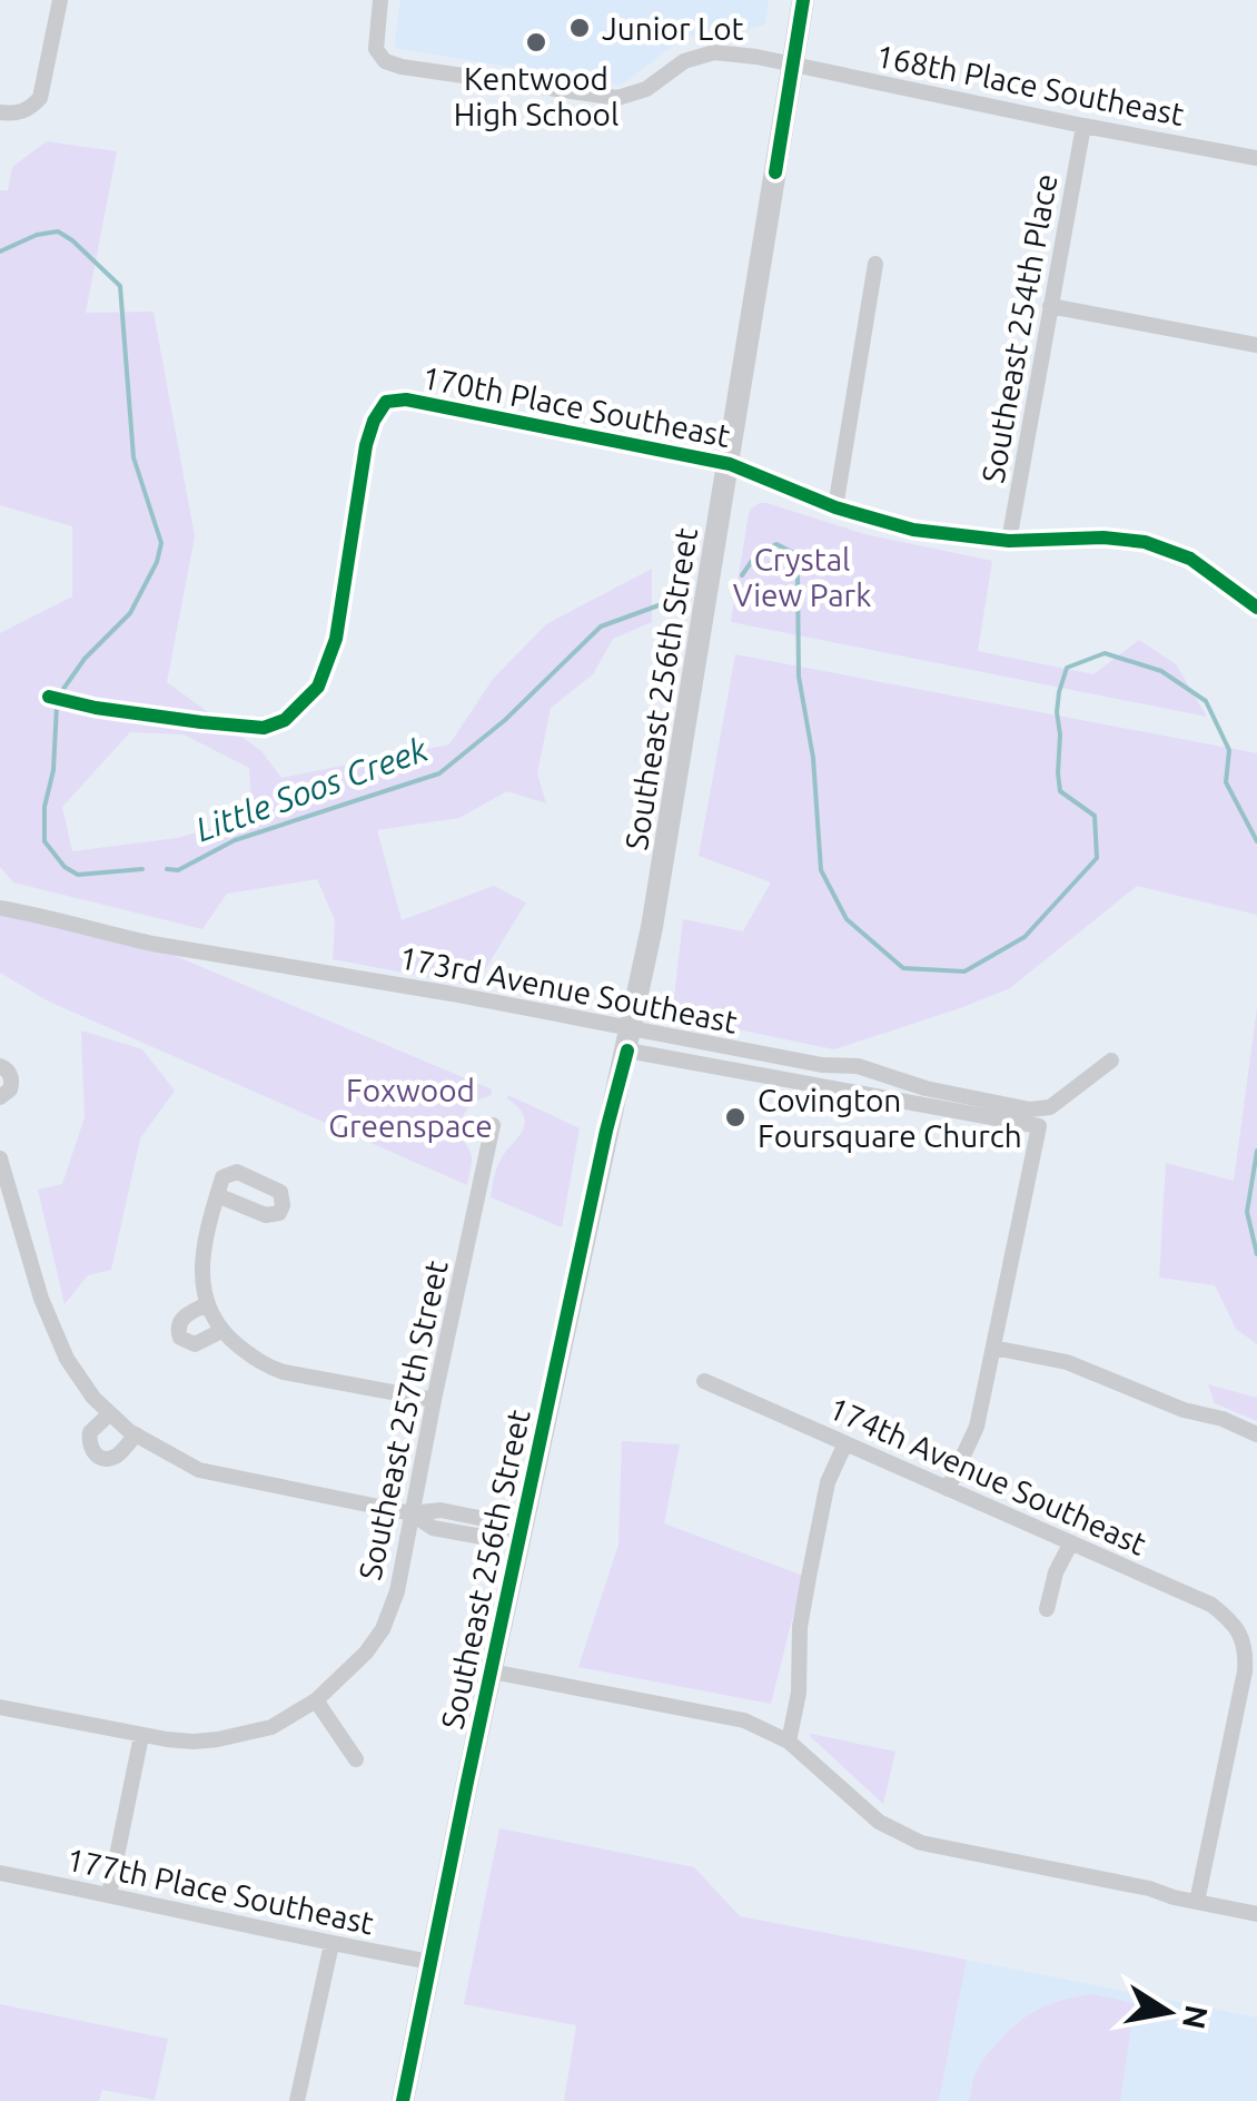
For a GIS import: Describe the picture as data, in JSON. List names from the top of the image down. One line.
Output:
{"streets":{"main road":["Southeast 256th Street"],"street":["168th Place Southeast","Southeast 254th Place","170th Place Southeast","173rd Avenue Southeast","Southeast 257th Street","174th Avenue Southeast","177th Place Southeast"]},"crossings":[["168th Place Southeast","Southeast 254th Place"],["168th Place Southeast","Southeast 256th Street"],["Southeast 254th Place","170th Place Southeast"],["170th Place Southeast","Southeast 256th Street"],["Southeast 256th Street","173rd Avenue Southeast"],["Southeast 256th Street","177th Place Southeast"]],"water":["Little Soos Creek"],"parks":["Crystal View Park","Foxwood Greenspace"],"places":["Junior Lot","Kentwood High School","Covington Foursquare Church"],"north":"right"}
